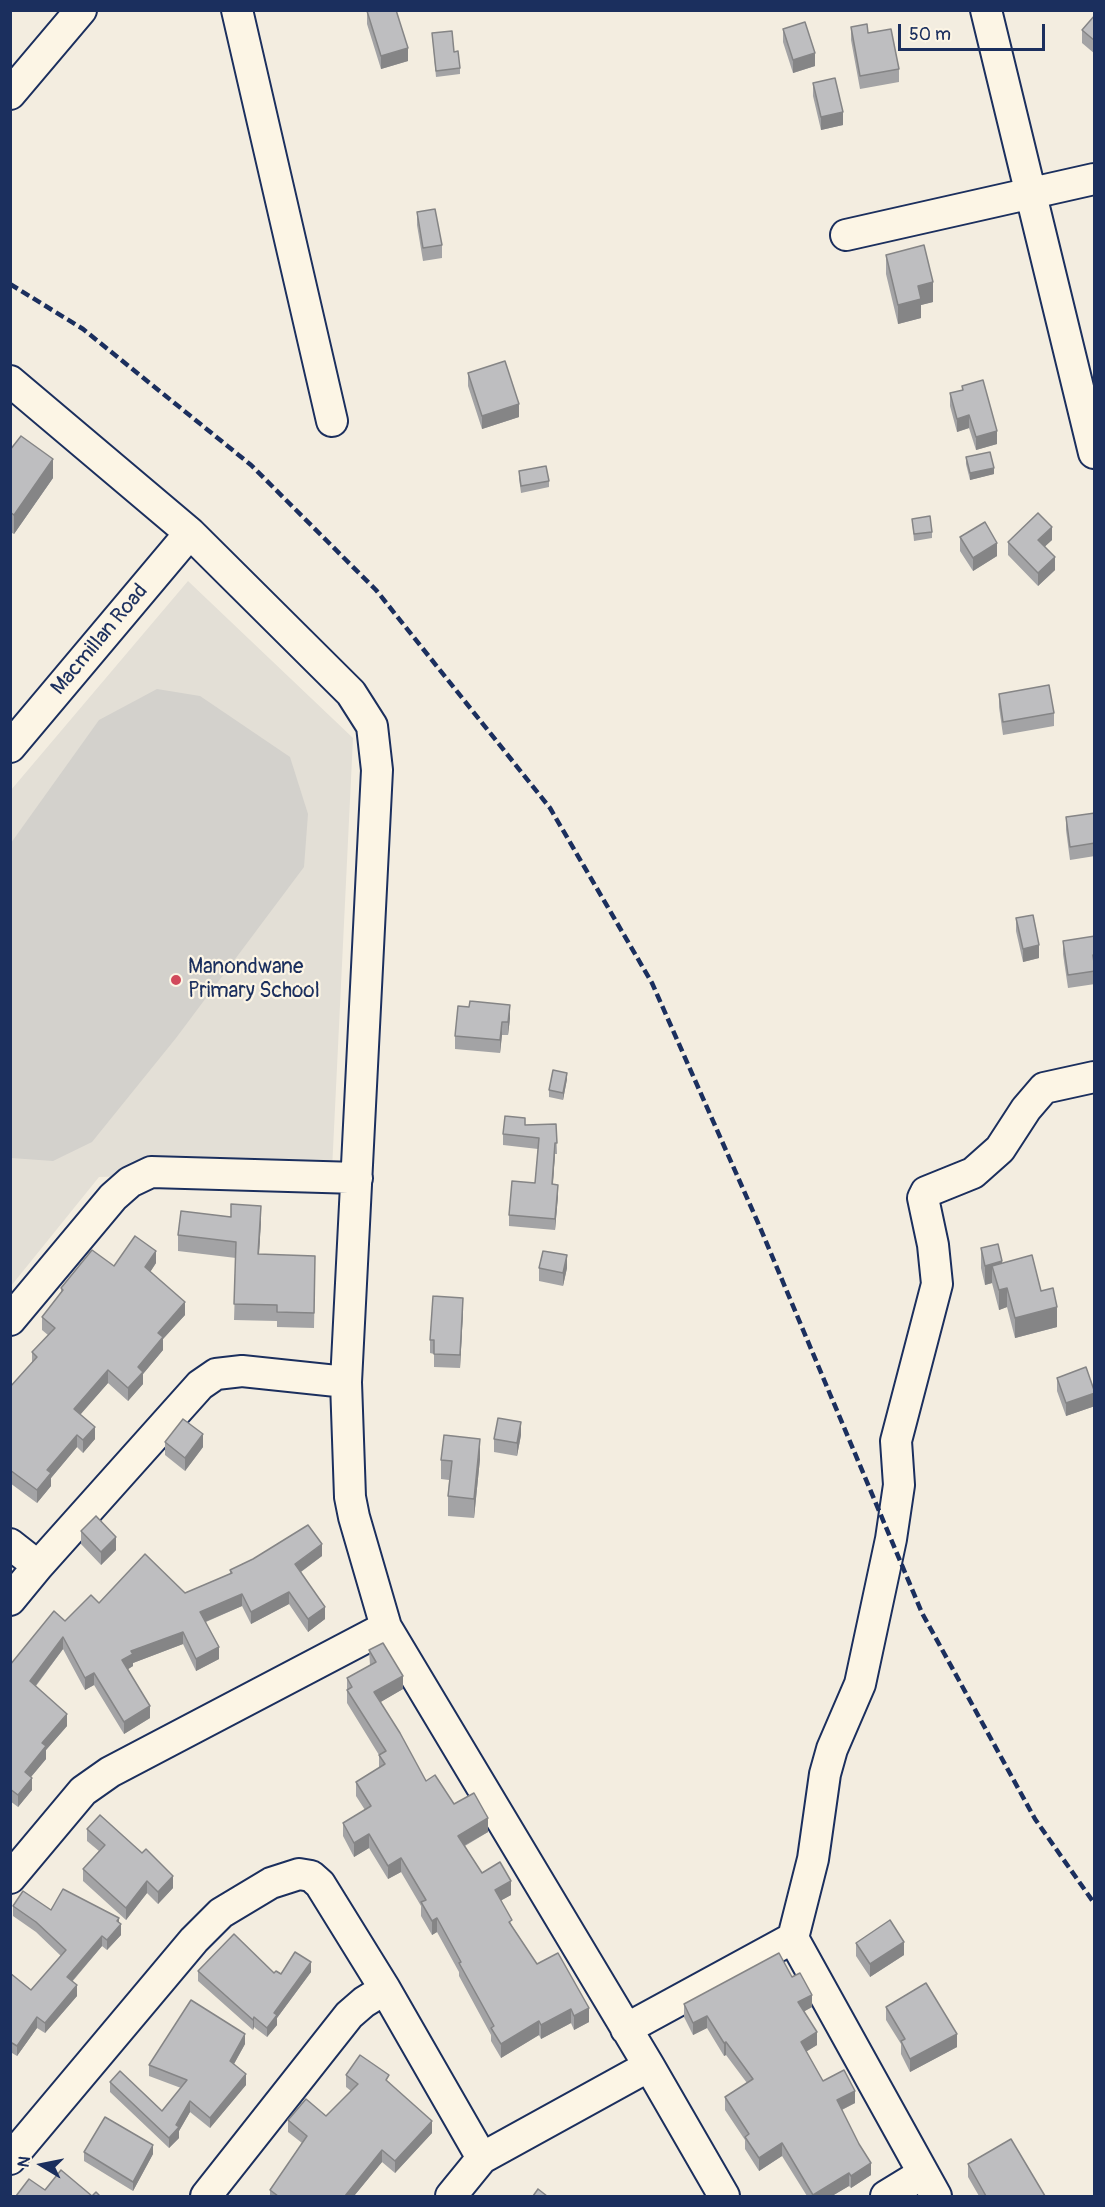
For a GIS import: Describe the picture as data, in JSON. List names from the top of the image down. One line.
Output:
{"streets":{"street":["Macmillan Road"]},"places":["Manondwane Primary School"],"scale_bar":"50 m","north":"left"}
